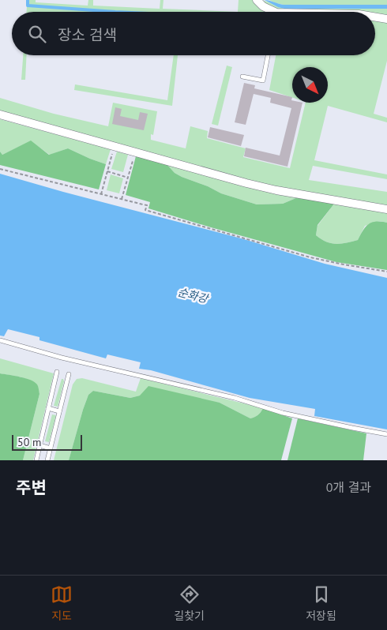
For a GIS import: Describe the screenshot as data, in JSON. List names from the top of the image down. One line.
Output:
{"water":["순화강"],"scale_bar":"50 m","north":"bottom right","page":{"search":"장소 검색","scale":"50 m","heading":["주변","0개 결과"],"nav":["지도","길찾기","저장됨"]}}
